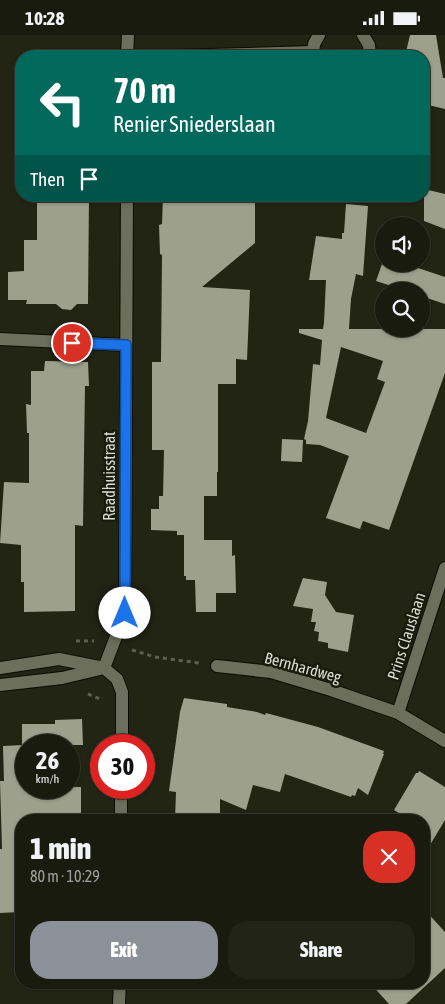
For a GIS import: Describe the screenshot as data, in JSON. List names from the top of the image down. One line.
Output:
{"streets":{"street":["Raadhuisstraat","Prins Clauslaan","Bernhardweg"]},"crossings":[["Prins Clauslaan","Bernhardweg"]],"page":{"status":"10:28","turn":["70 m","Renier Sniederslaan"],"then":"Then","speed":"26 km/h","limit":"30","heading":["1 min","80 m · 10:29"],"buttons":["Exit","Share"]}}
